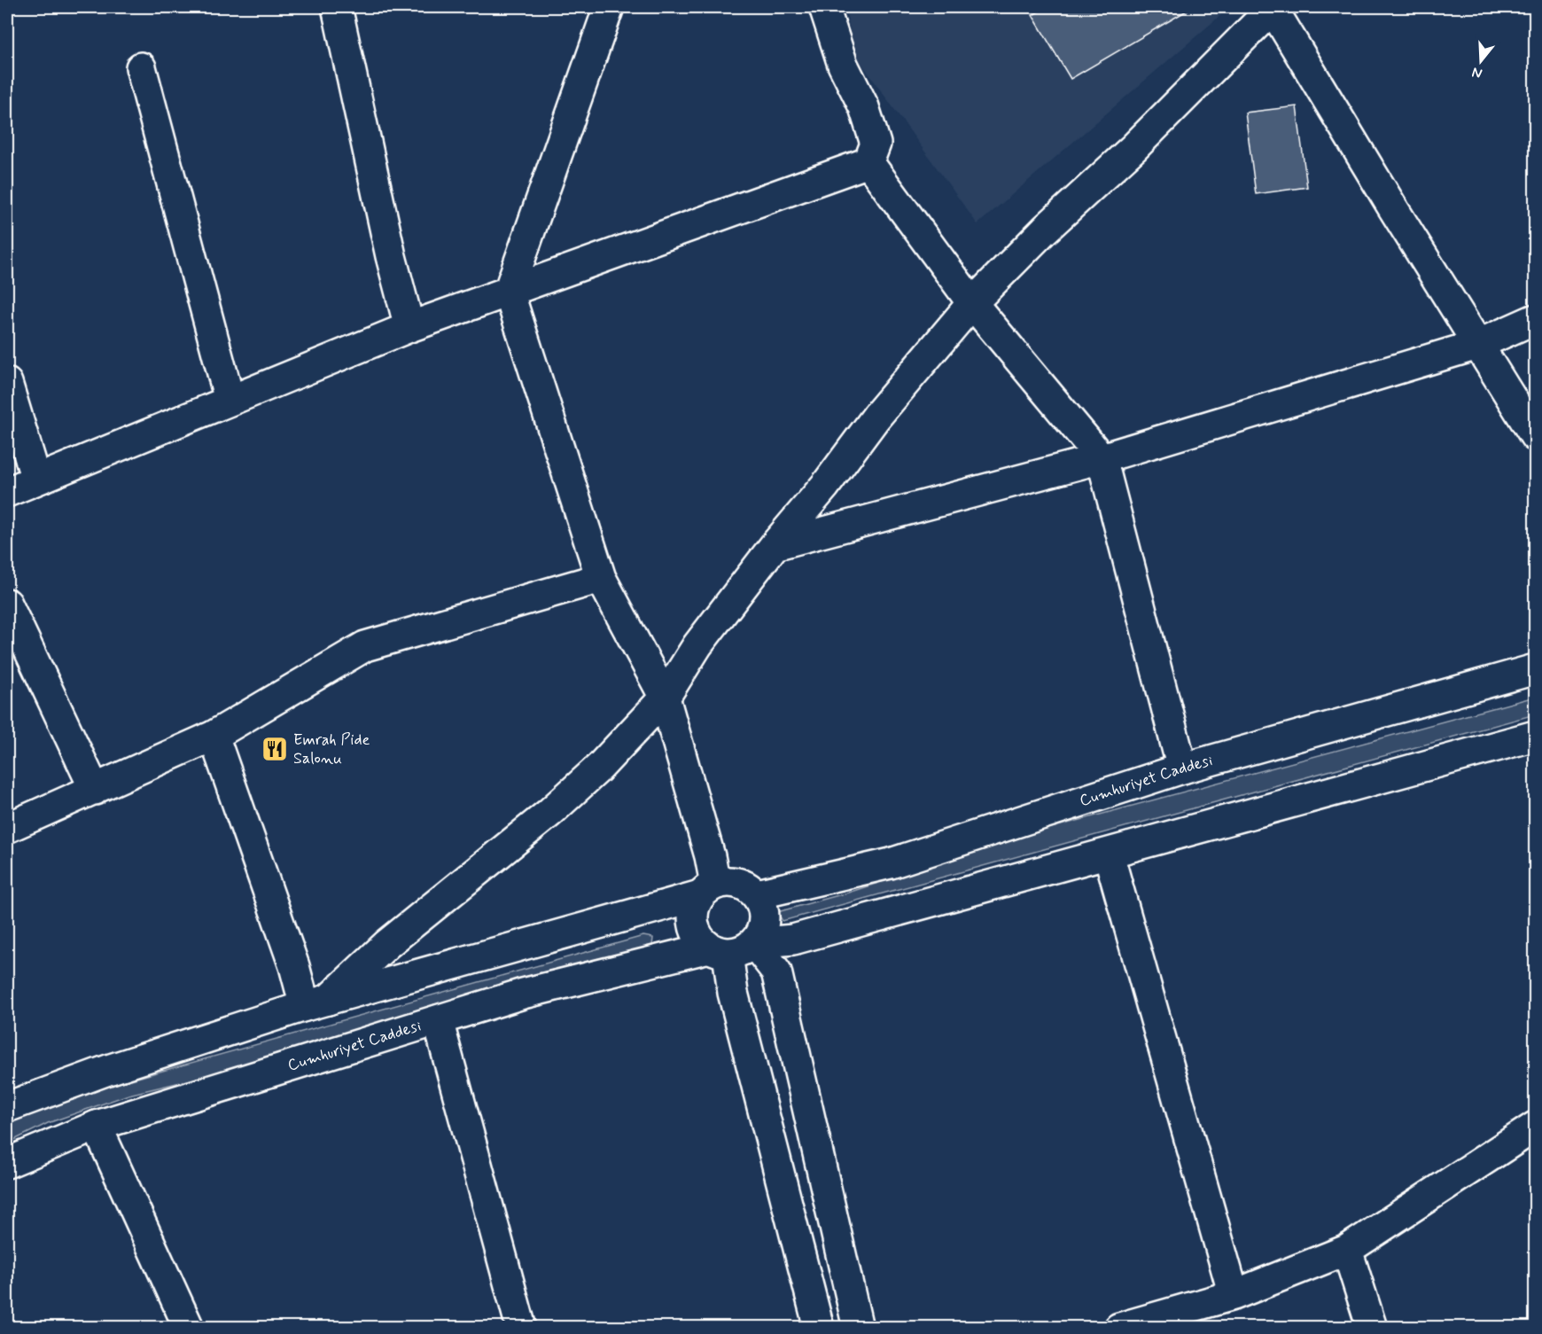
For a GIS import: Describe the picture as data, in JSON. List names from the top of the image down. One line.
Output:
{"streets":{"street":["Cumhuriyet Caddesi"]},"places":{"restaurant":["Emrah Pide Salonu"]},"north":"bottom"}
